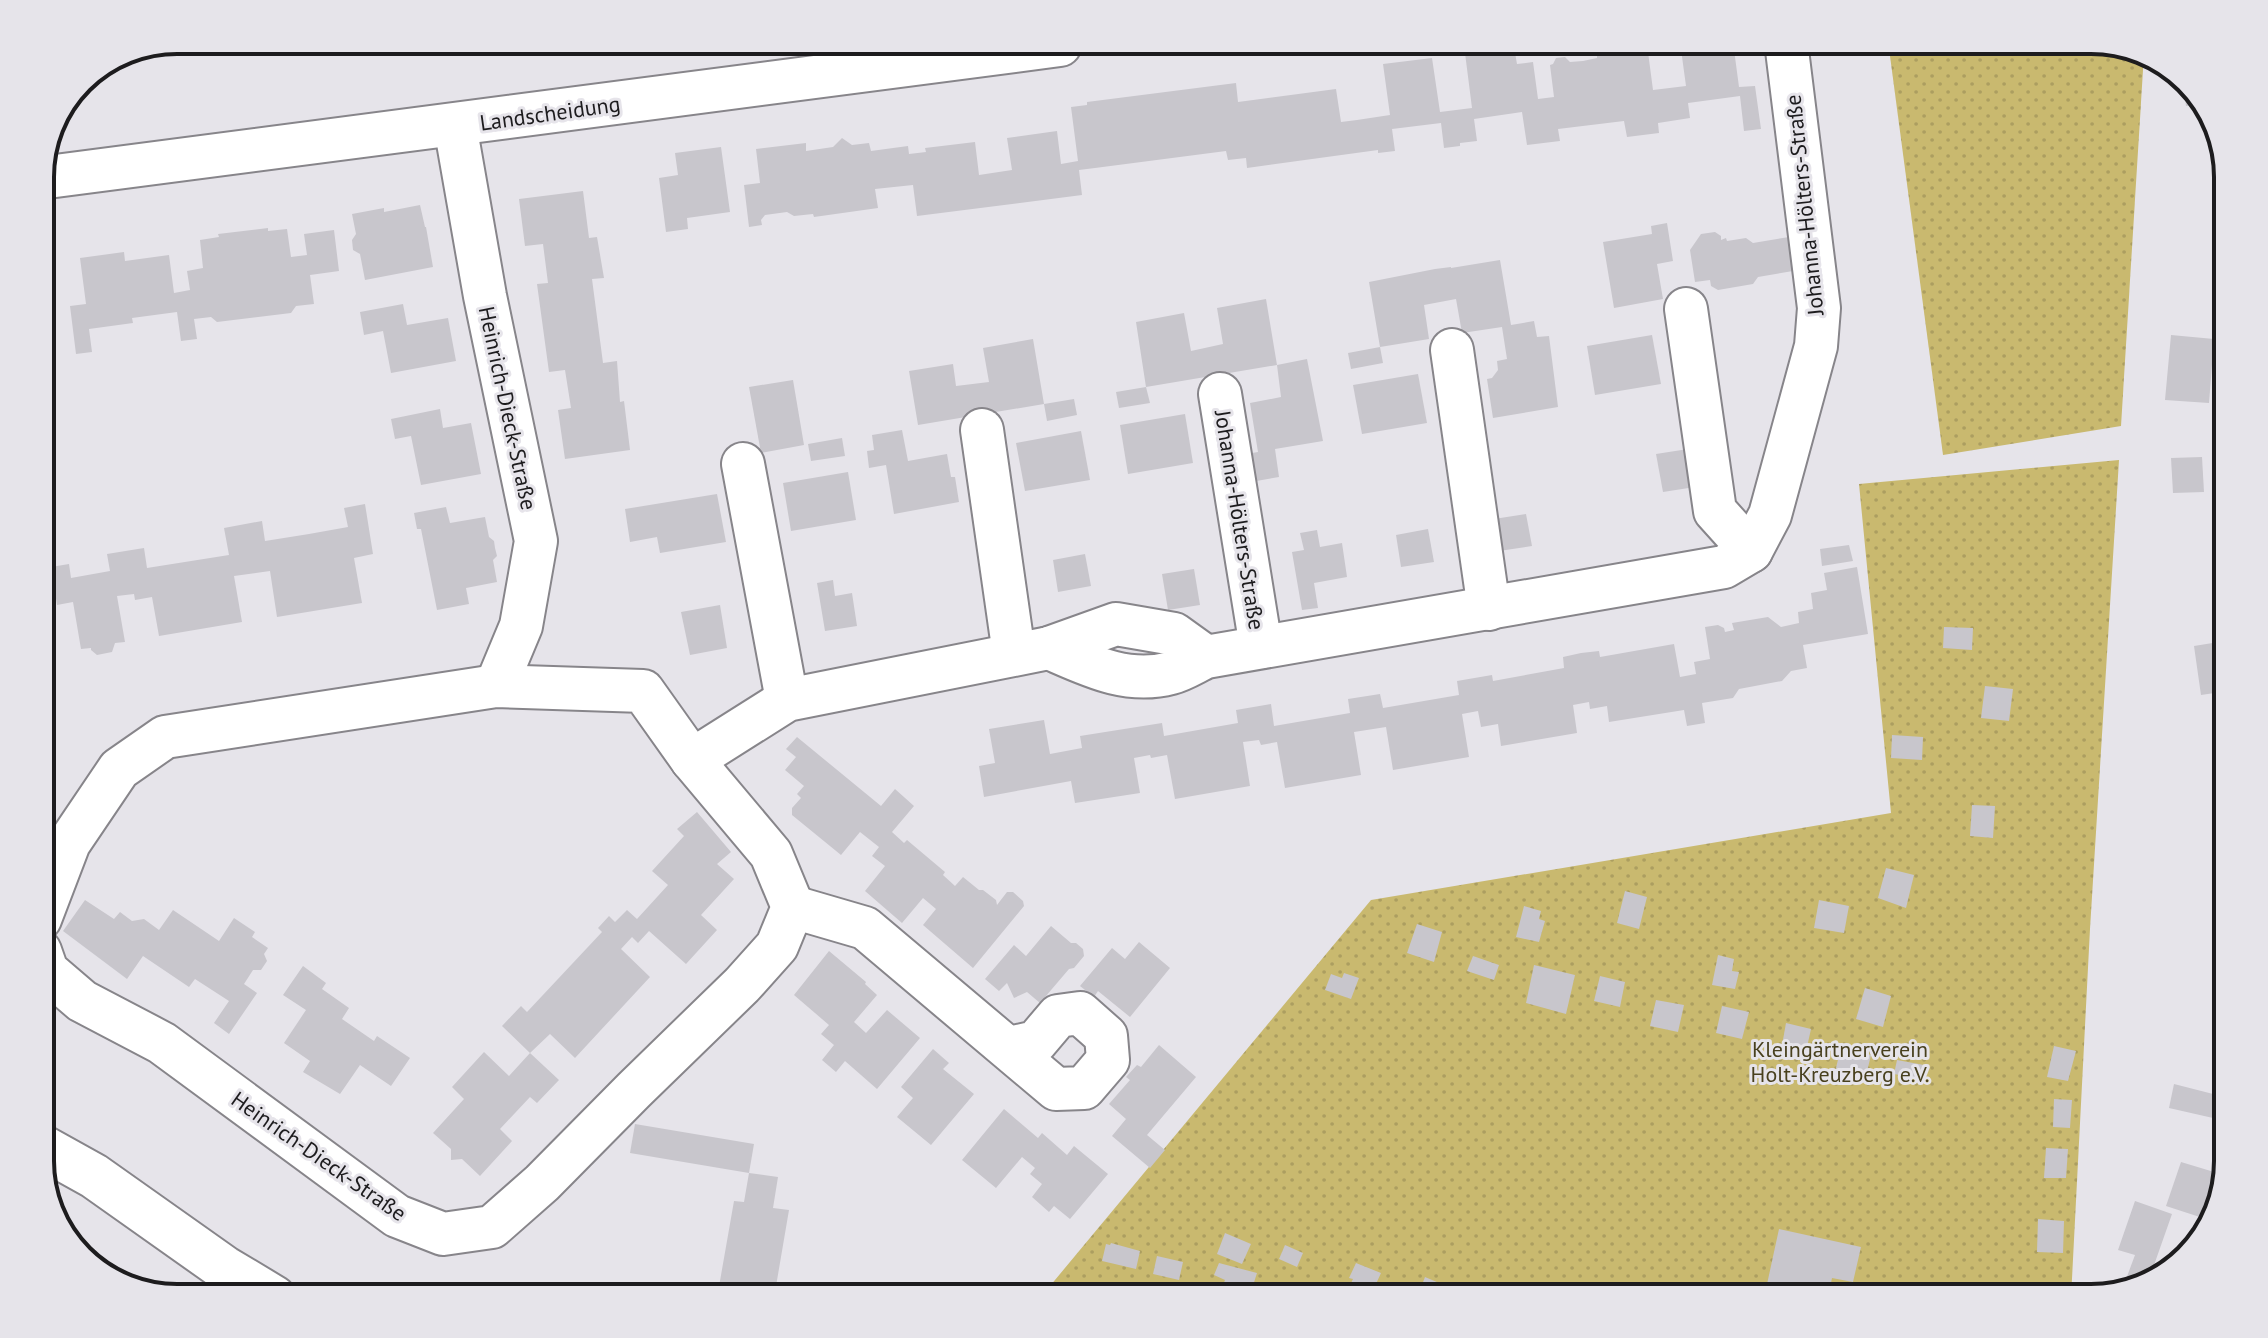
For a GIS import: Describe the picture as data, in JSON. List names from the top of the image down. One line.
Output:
{"streets":{"street":["Landscheidung","Johanna-Hölters-Straße","Heinrich-Dieck-Straße"]},"crossings":[["Landscheidung","Heinrich-Dieck-Straße"]],"parks":["Kleingärtnerverein Holt-Kreuzberg e.V."]}
